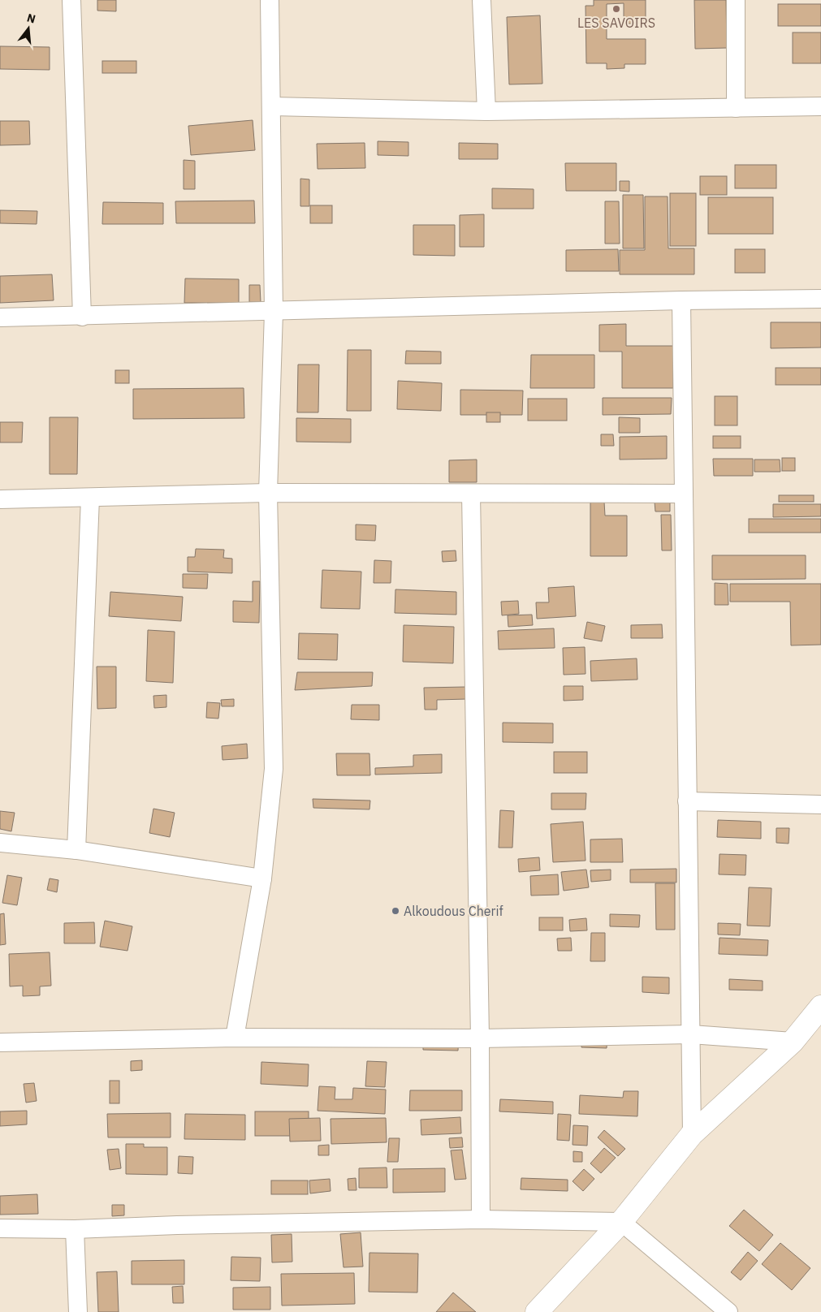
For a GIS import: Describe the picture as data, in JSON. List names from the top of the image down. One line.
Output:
{"places":["LES SAVOIRS","Alkoudous Cherif"],"north":"top"}
